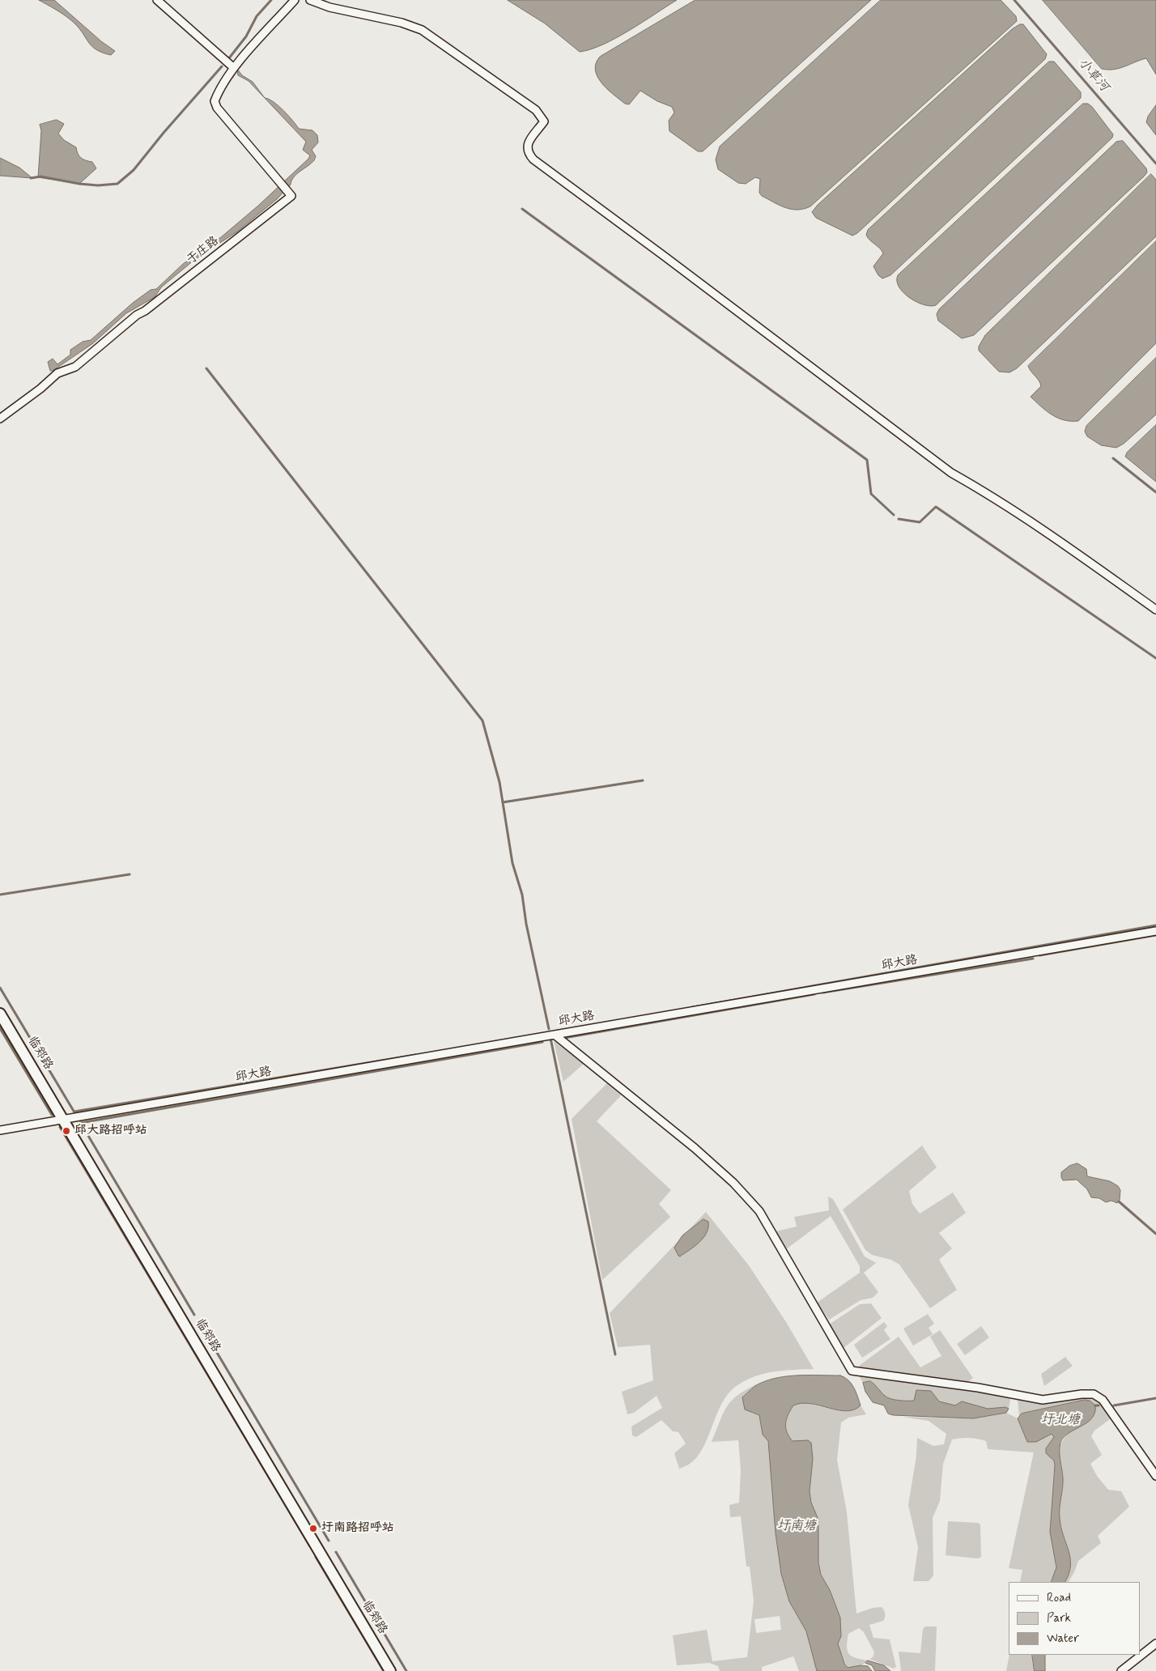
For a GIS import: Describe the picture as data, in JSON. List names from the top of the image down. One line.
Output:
{"streets":{"main road":["临郑路"],"street":["于庄路","邱大路"]},"crossings":[["邱大路","临郑路"]],"water":["小草河","圩北塘","圩南塘"],"places":["邱大路招呼站","圩南路招呼站"],"legend":["Road","Park","Water"]}
